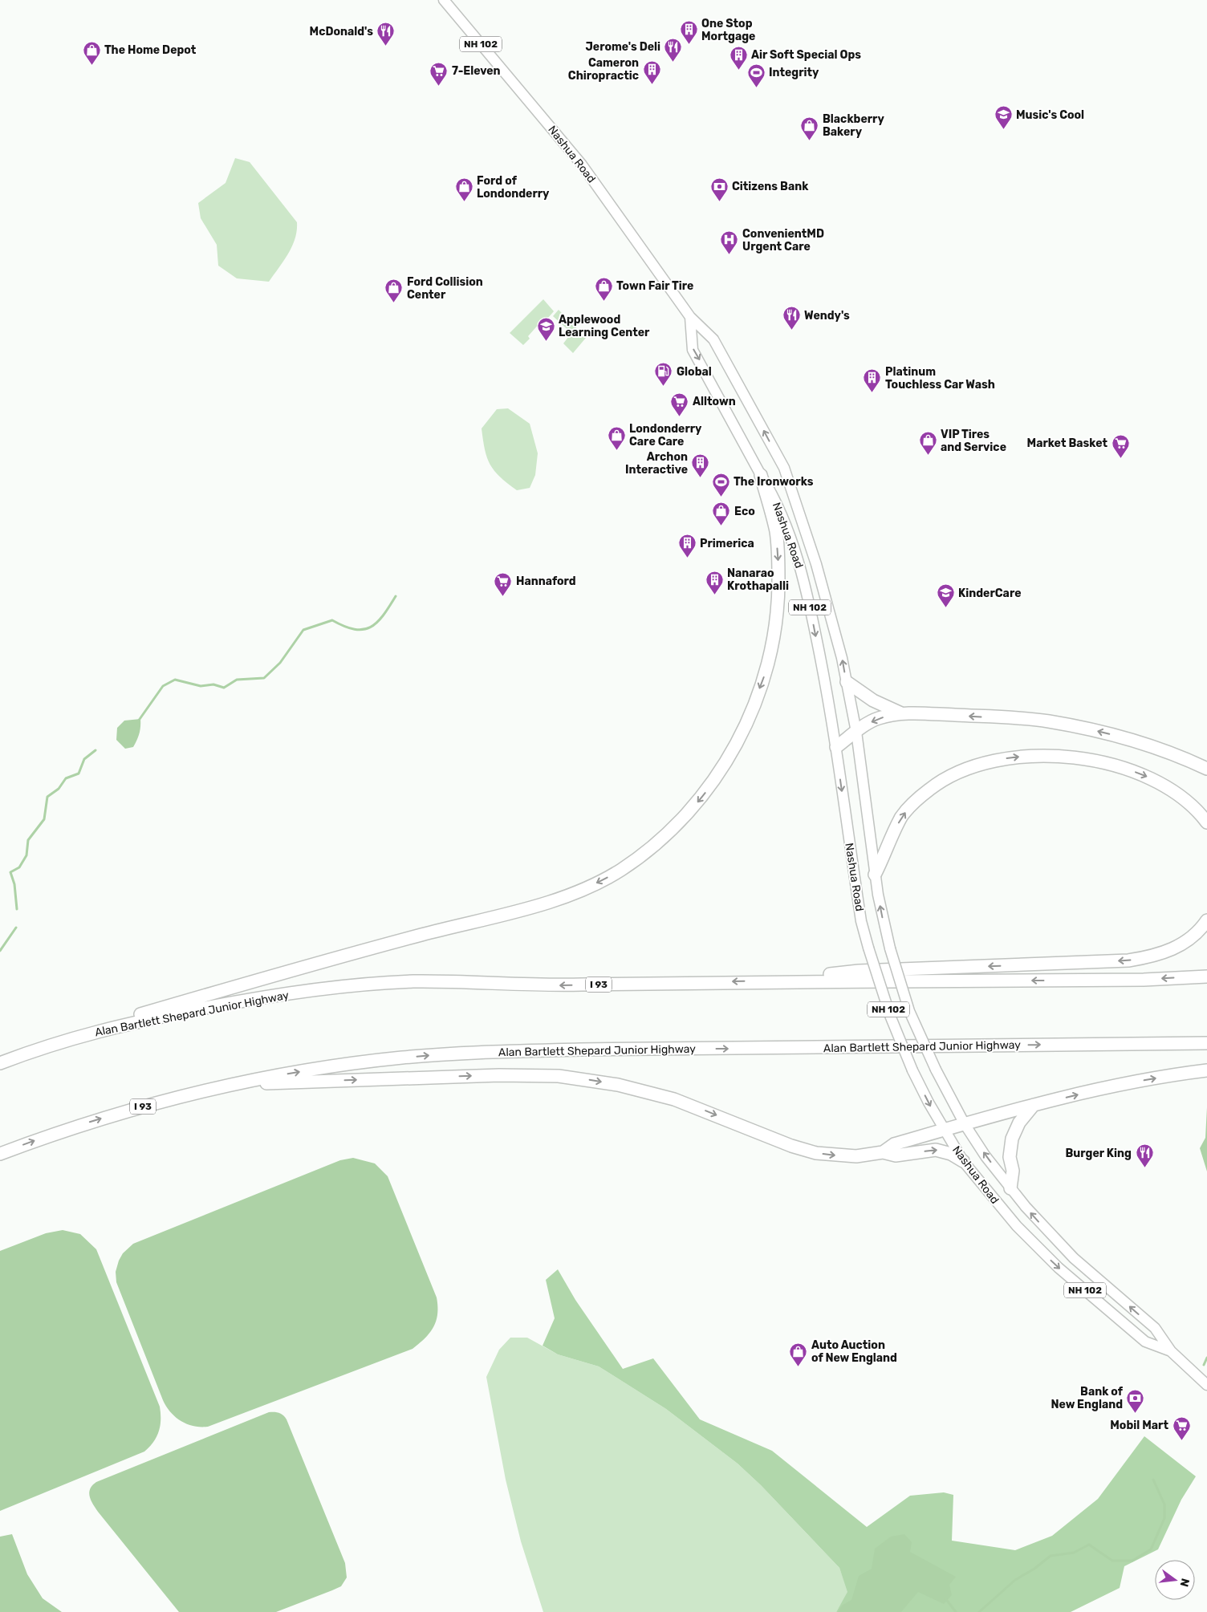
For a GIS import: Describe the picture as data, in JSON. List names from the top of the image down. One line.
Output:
{"streets":{"highway":["I 93","Alan Bartlett Shepard Junior Highway"],"main road":["NH 102","Nashua Road"]},"places":{"building":["One Stop Mortgage","Air Soft Special Ops","Cameron Chiropractic","Platinum Touchless Car Wash","Archon Interactive","Primerica","Nanarao Krothapalli"],"restaurant":["McDonald's","Jerome's Deli","Wendy's","Burger King"],"shop":["The Home Depot","Blackberry Bakery","Ford of Londonderry","Town Fair Tire","Ford Collision Center","Londonderry Care Care","VIP Tires and Service","Eco","Auto Auction of New England"],"supermarket":["7-Eleven","Alltown","Market Basket","Hannaford","Mobil Mart"],"sports":["Integrity","The Ironworks"],"school or university":["Music's Cool","Applewood Learning Center","KinderCare"],"bank":["Citizens Bank","Bank of New England"],"hospital":["ConvenientMD Urgent Care"],"fuel station":["Global"]},"north":"right"}
